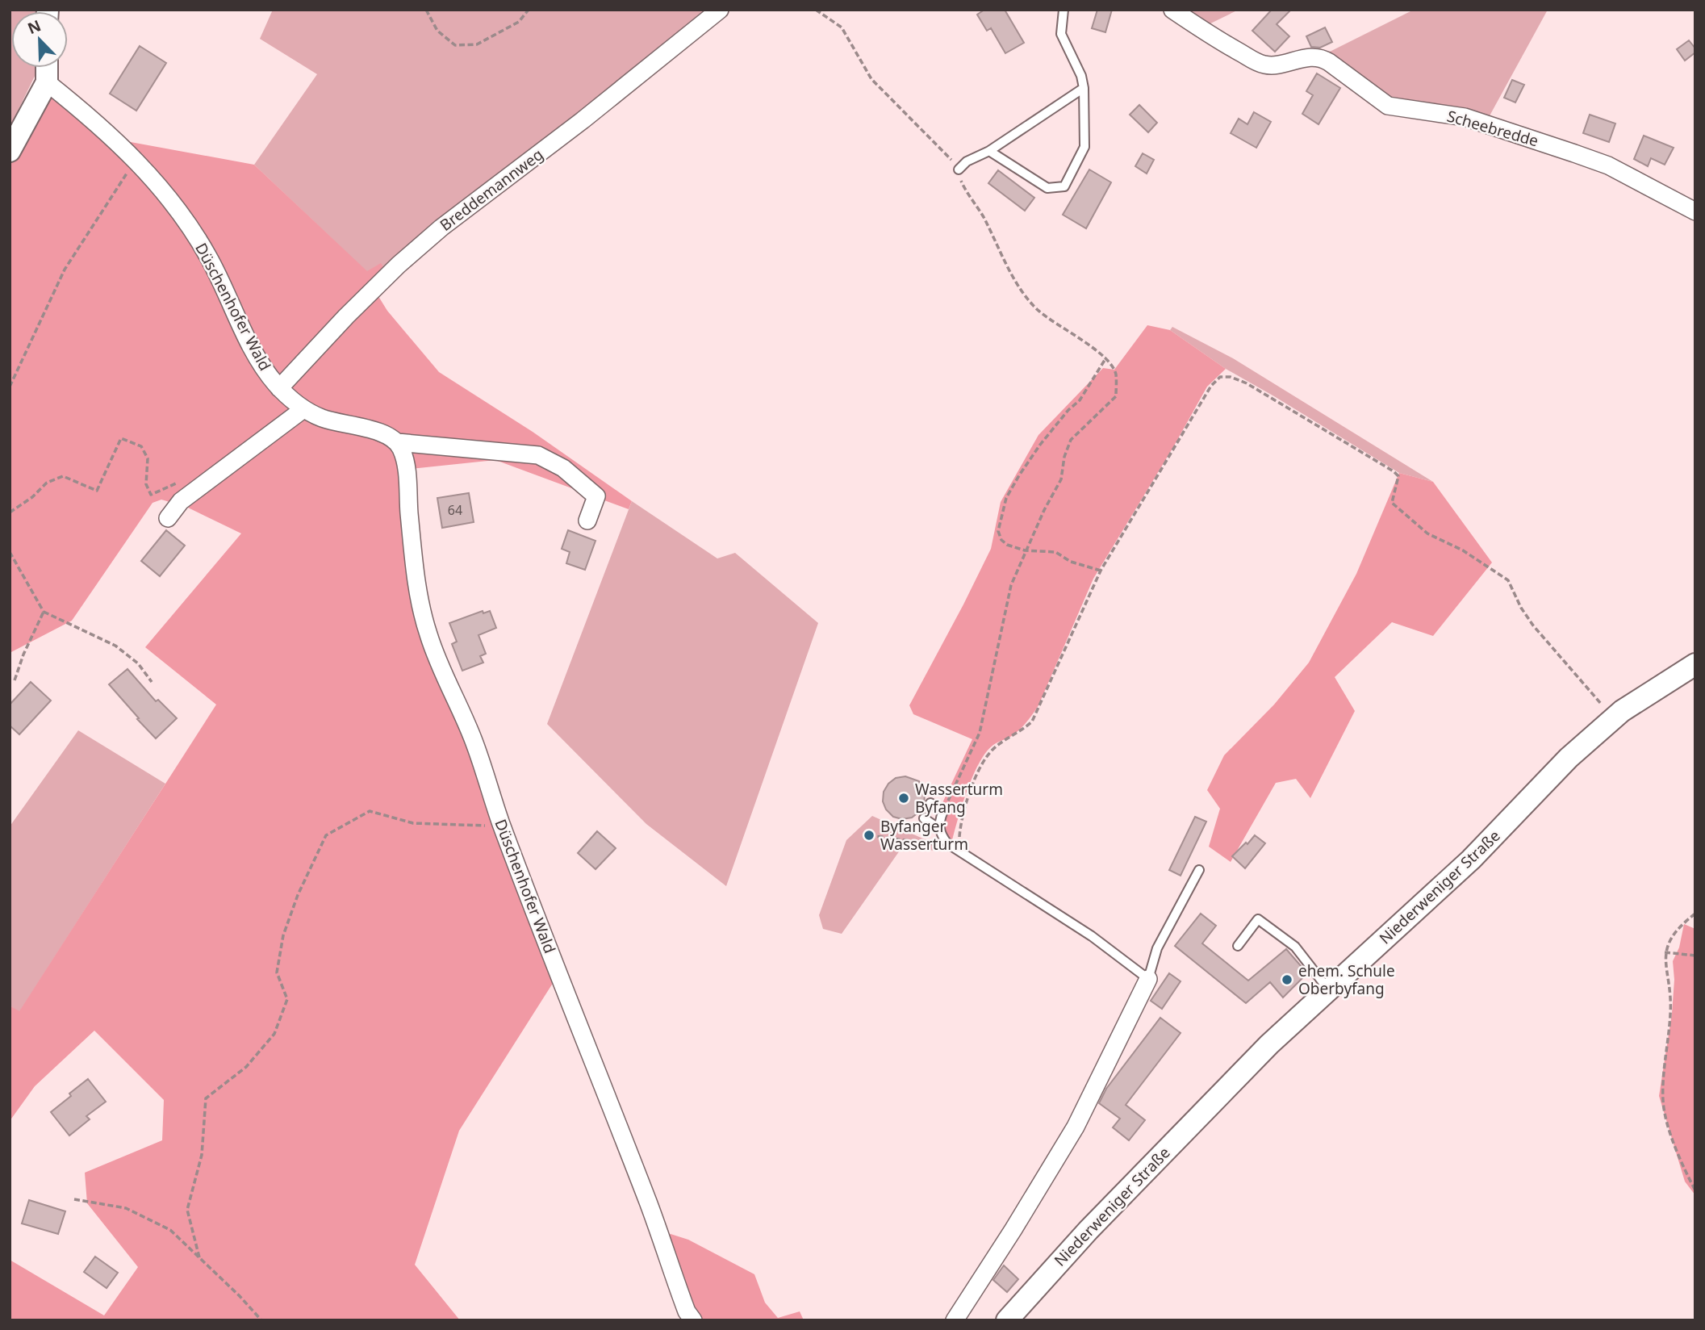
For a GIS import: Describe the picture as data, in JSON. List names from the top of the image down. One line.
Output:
{"streets":{"street":["Scheebredde","Breddemannweg","Düschenhofer Wald","Niederweniger Straße"]},"crossings":[["Breddemannweg","Düschenhofer Wald"]],"places":["Wasserturm Byfang","Byfanger Wasserturm","ehem. Schule Oberbyfang"],"house_numbers":["64"],"north":"top left"}
